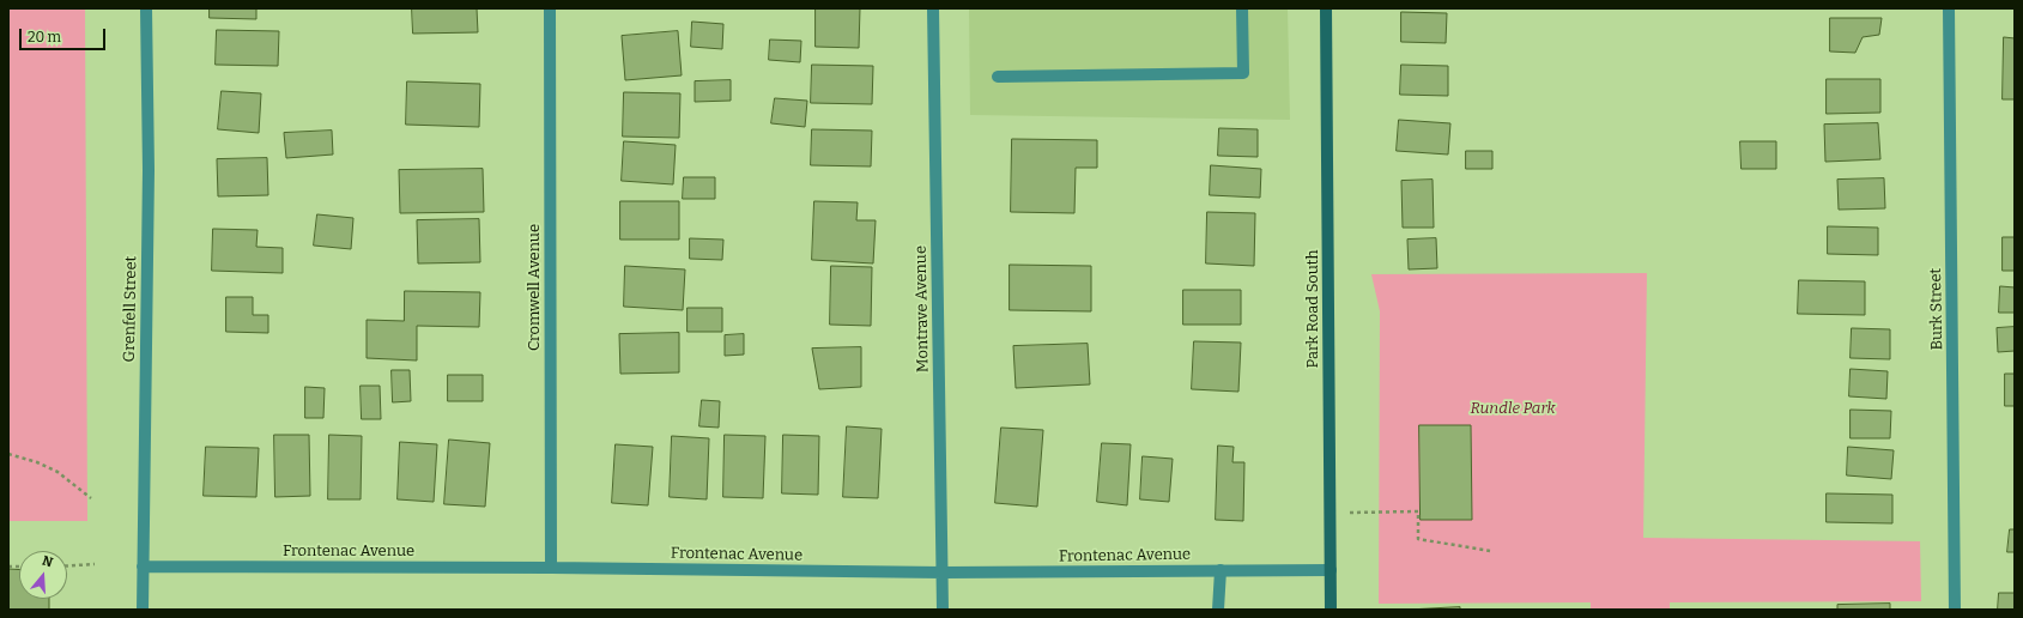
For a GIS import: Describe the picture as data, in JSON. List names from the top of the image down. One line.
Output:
{"streets":{"main road":["Park Road South"],"street":["Cromwell Avenue","Grenfell Street","Montrave Avenue","Burk Street","Frontenac Avenue"]},"crossings":[["Cromwell Avenue","Frontenac Avenue"],["Grenfell Street","Frontenac Avenue"],["Montrave Avenue","Frontenac Avenue"],["Park Road South","Frontenac Avenue"]],"parks":["Rundle Park"],"scale_bar":"20 m","north":"top"}
